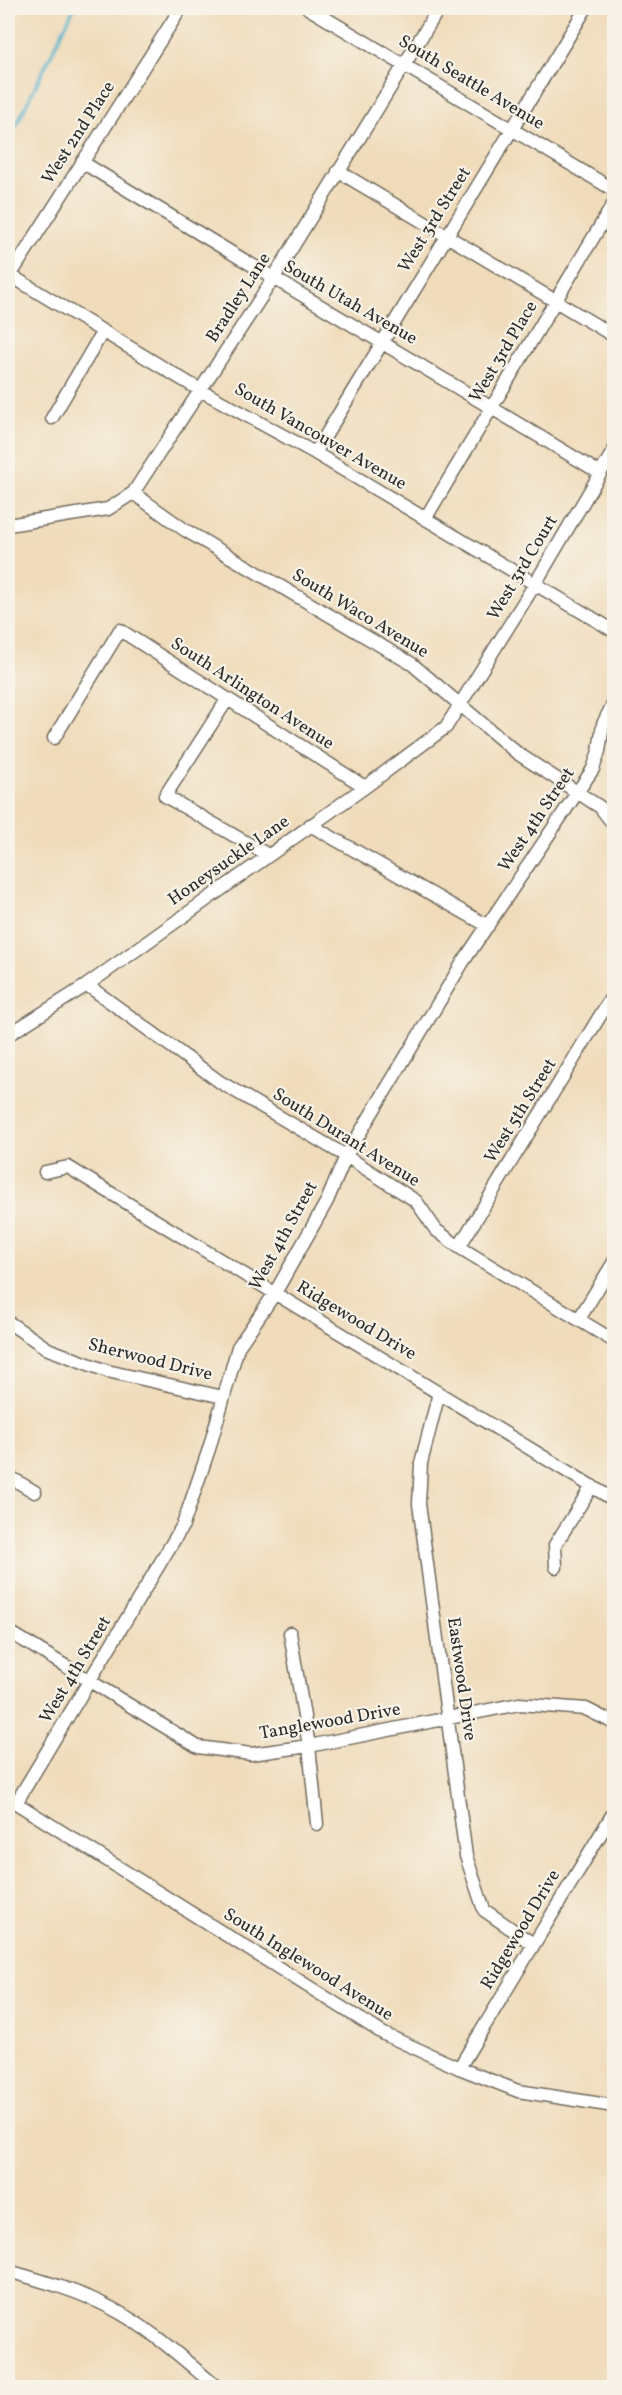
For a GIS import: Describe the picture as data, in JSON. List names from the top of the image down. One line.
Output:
{"streets":{"street":["South Seattle Avenue","West 2nd Place","West 3rd Street","Bradley Lane","South Utah Avenue","West 3rd Place","South Vancouver Avenue","West 3rd Court","South Waco Avenue","South Arlington Avenue","West 4th Street","Honeysuckle Lane","West 5th Street","South Durant Avenue","Ridgewood Drive","Sherwood Drive","Eastwood Drive","Tanglewood Drive","South Inglewood Avenue"]},"crossings":[["South Seattle Avenue","West 3rd Street"],["South Seattle Avenue","Bradley Lane"],["West 2nd Place","South Utah Avenue"],["West 2nd Place","South Vancouver Avenue"],["West 3rd Street","South Utah Avenue"],["West 3rd Street","South Vancouver Avenue"],["Bradley Lane","South Utah Avenue"],["Bradley Lane","South Vancouver Avenue"],["Bradley Lane","South Waco Avenue"],["South Utah Avenue","West 3rd Place"],["South Utah Avenue","West 3rd Court"],["West 3rd Place","South Vancouver Avenue"],["South Vancouver Avenue","West 3rd Court"],["West 3rd Court","South Waco Avenue"],["West 3rd Court","Honeysuckle Lane"],["South Waco Avenue","West 4th Street"],["South Waco Avenue","Honeysuckle Lane"],["South Arlington Avenue","Honeysuckle Lane"],["West 4th Street","South Durant Avenue"],["West 4th Street","Ridgewood Drive"],["West 4th Street","Sherwood Drive"],["West 4th Street","Tanglewood Drive"],["West 4th Street","South Inglewood Avenue"],["Honeysuckle Lane","South Durant Avenue"],["West 5th Street","South Durant Avenue"],["Ridgewood Drive","Eastwood Drive"],["Ridgewood Drive","South Inglewood Avenue"],["Eastwood Drive","Tanglewood Drive"]]}
